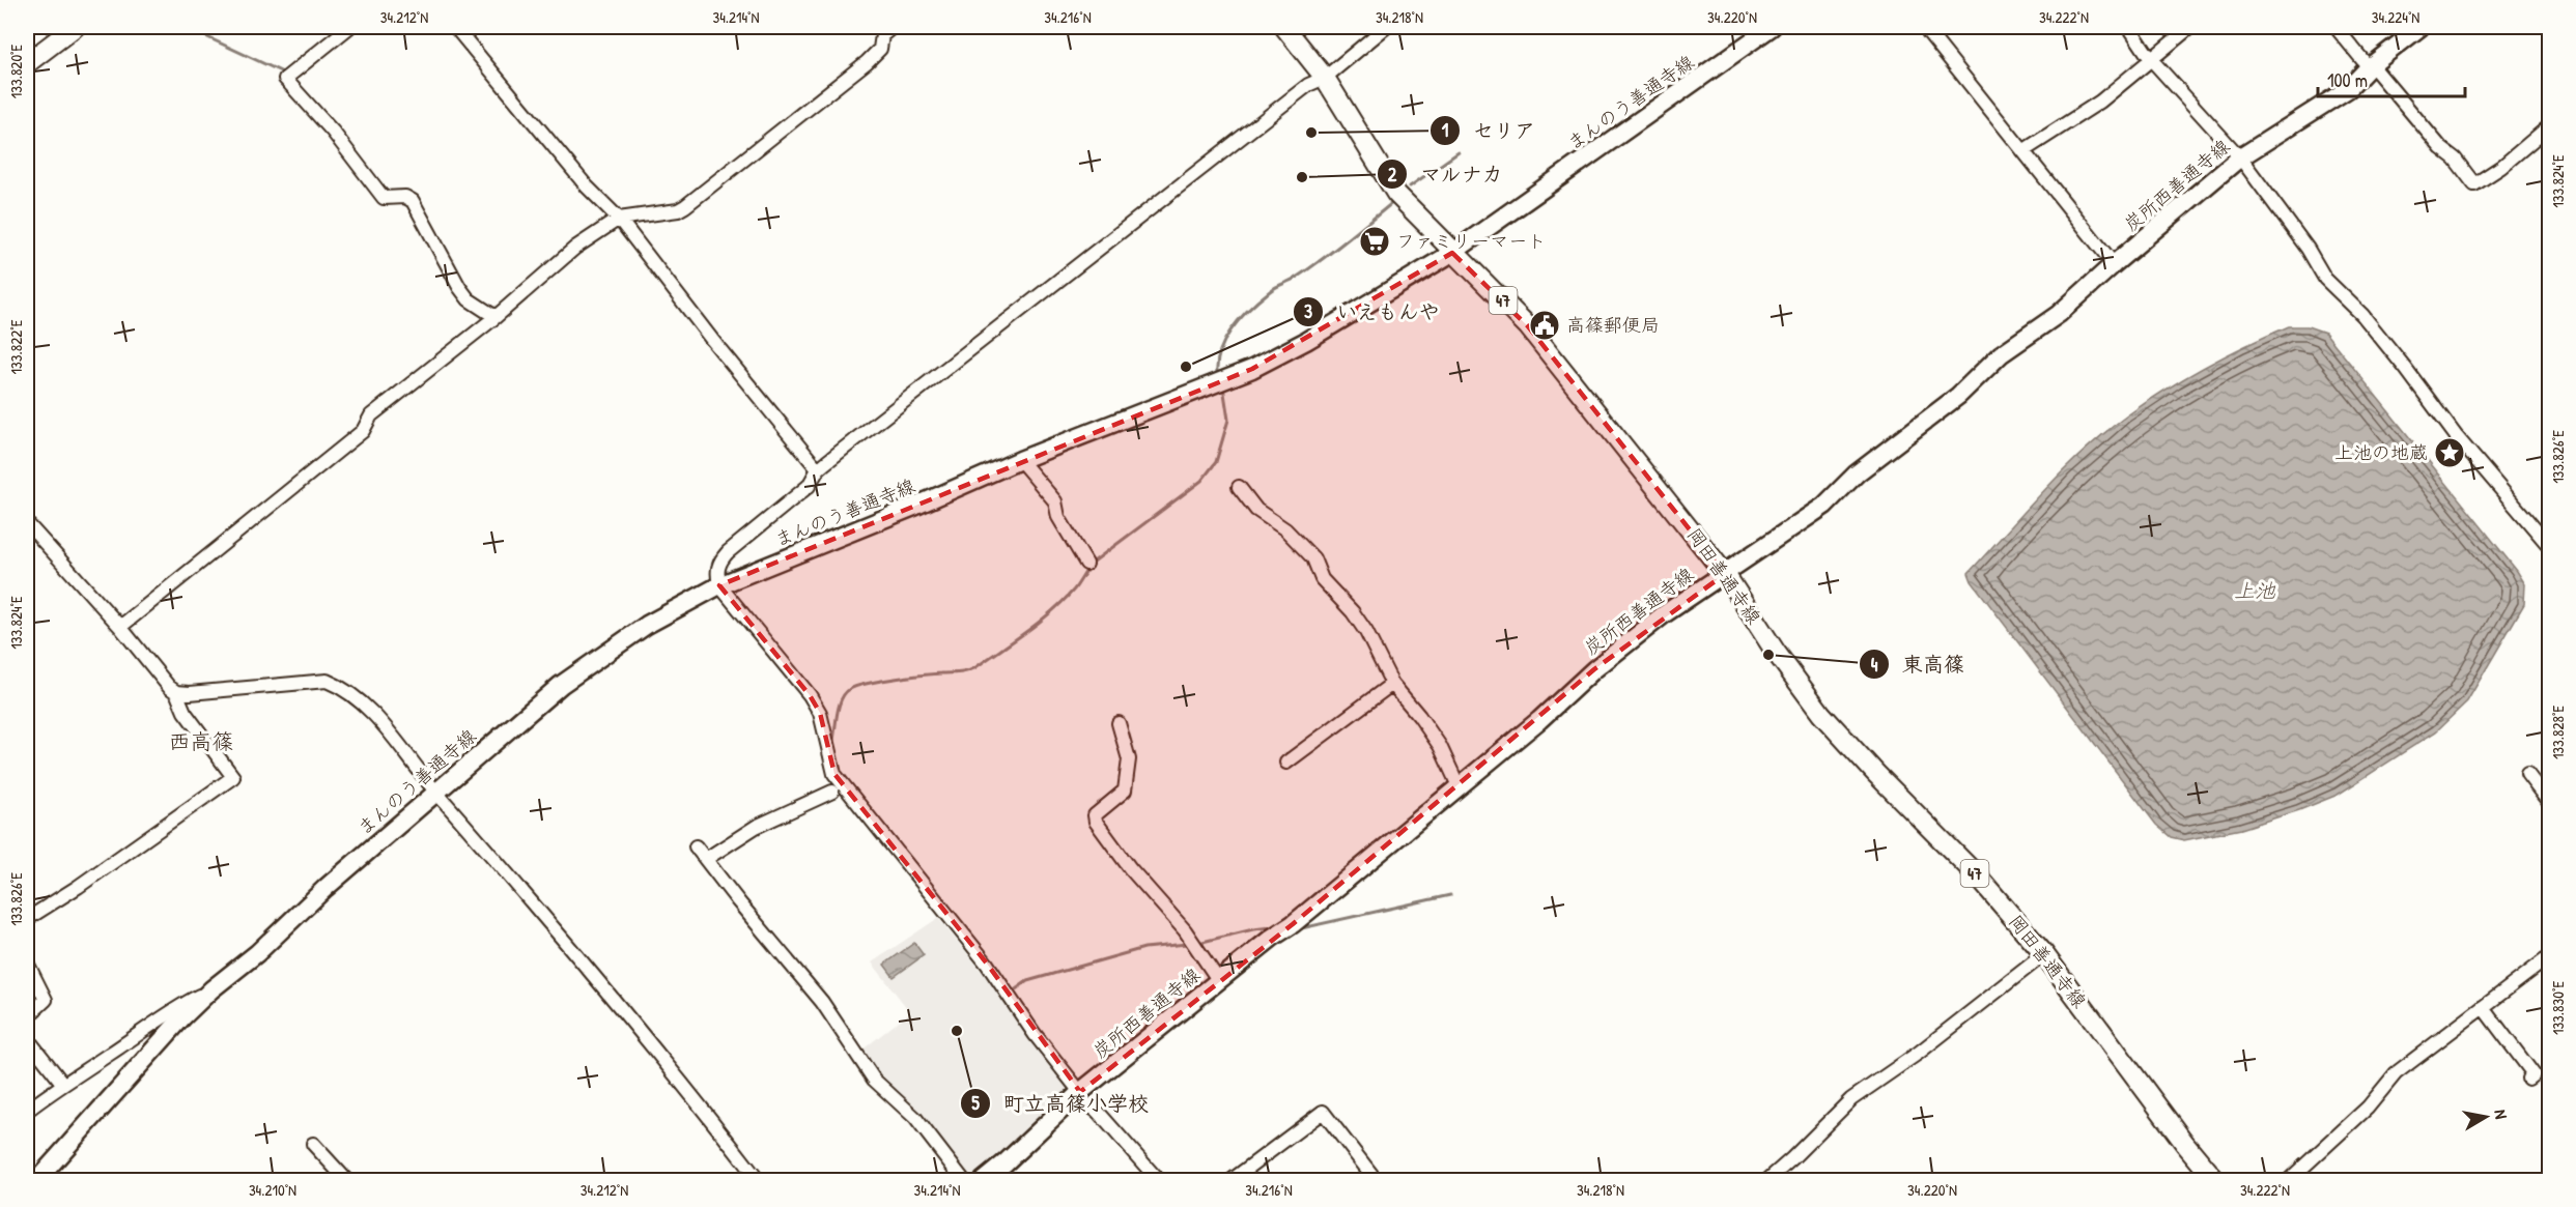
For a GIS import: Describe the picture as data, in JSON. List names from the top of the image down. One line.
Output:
{"streets":{"main road":["まんのう善通寺線","炭所西善通寺線","47","岡田善通寺線"]},"crossings":[["まんのう善通寺線","岡田善通寺線"],["炭所西善通寺線","岡田善通寺線"]],"districts":["西高篠"],"water":["上池"],"places":{"other":["セリア","マルナカ","いえもんや","東高篠","町立高篠小学校"],"supermarket":["ファミリーマート"],"public building":["高篠郵便局"],"place":["上池の地蔵"]},"scale_bar":"100 m","north":"right","coordinates":["34.212°N","34.214°N","34.216°N","34.218°N","34.220°N","34.222°N","34.224°N","133.820°E","133.824°E","133.822°E","133.826°E","133.828°E","133.830°E","34.210°N"]}
